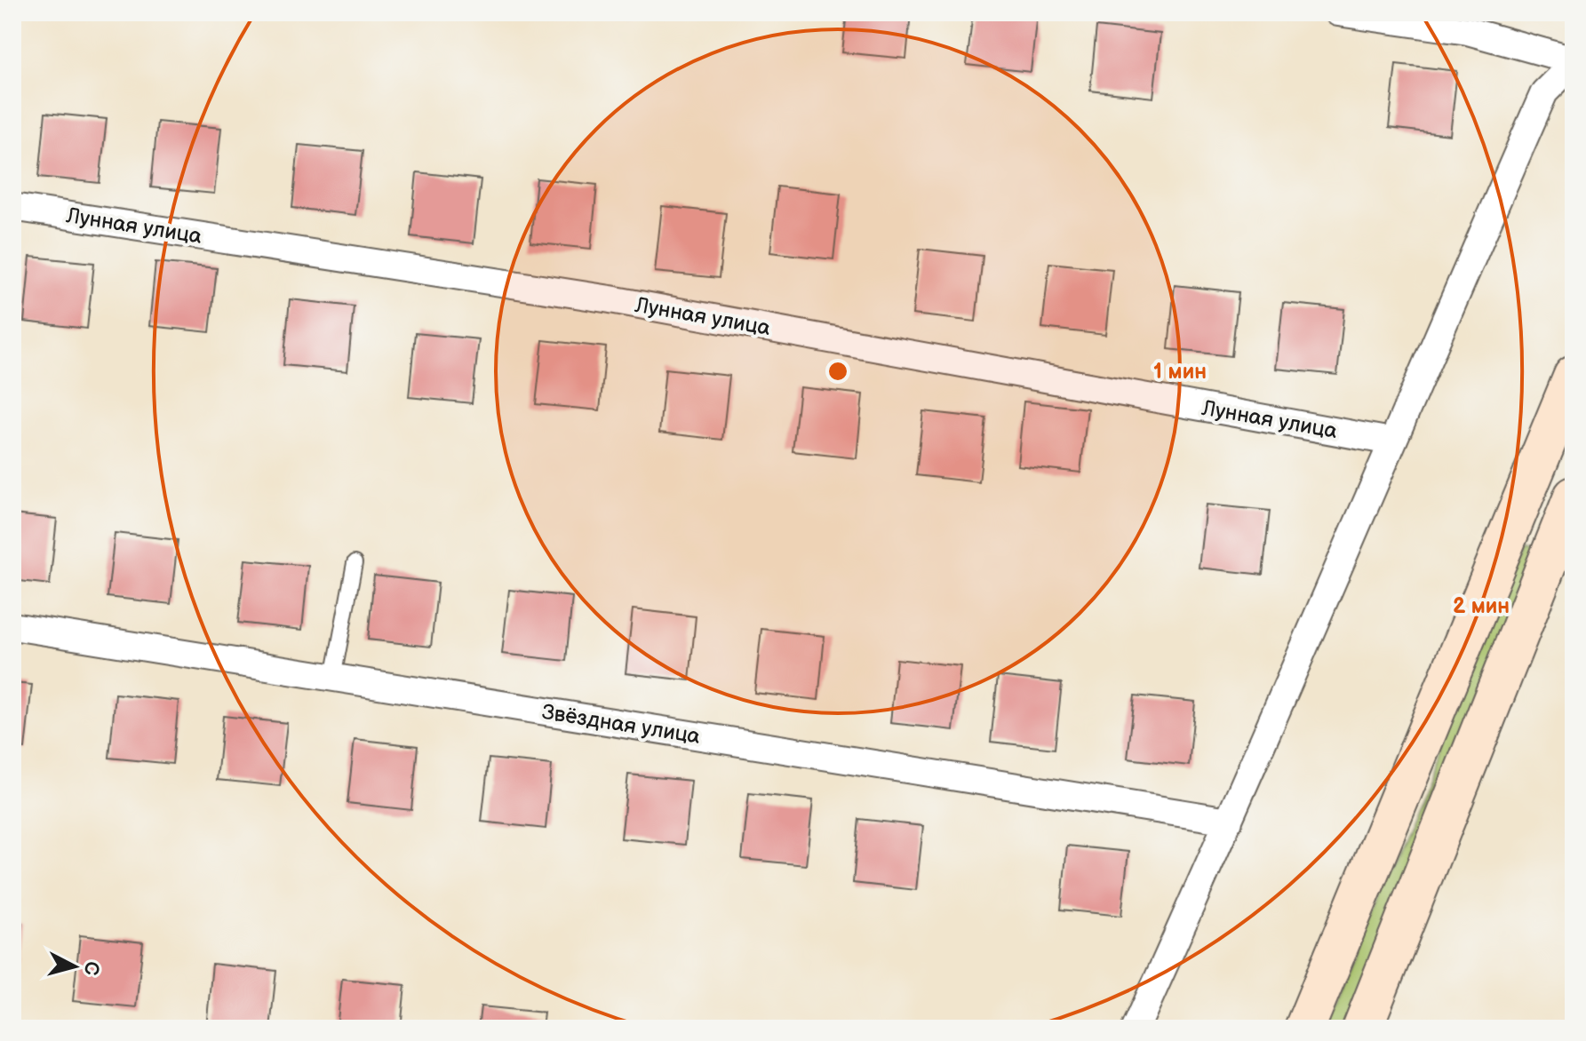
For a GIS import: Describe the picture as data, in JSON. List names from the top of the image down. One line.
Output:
{"streets":{"street":["Лунная улица","Звёздная улица"]},"north":"right","rings":["1 мин","2 мин"]}
